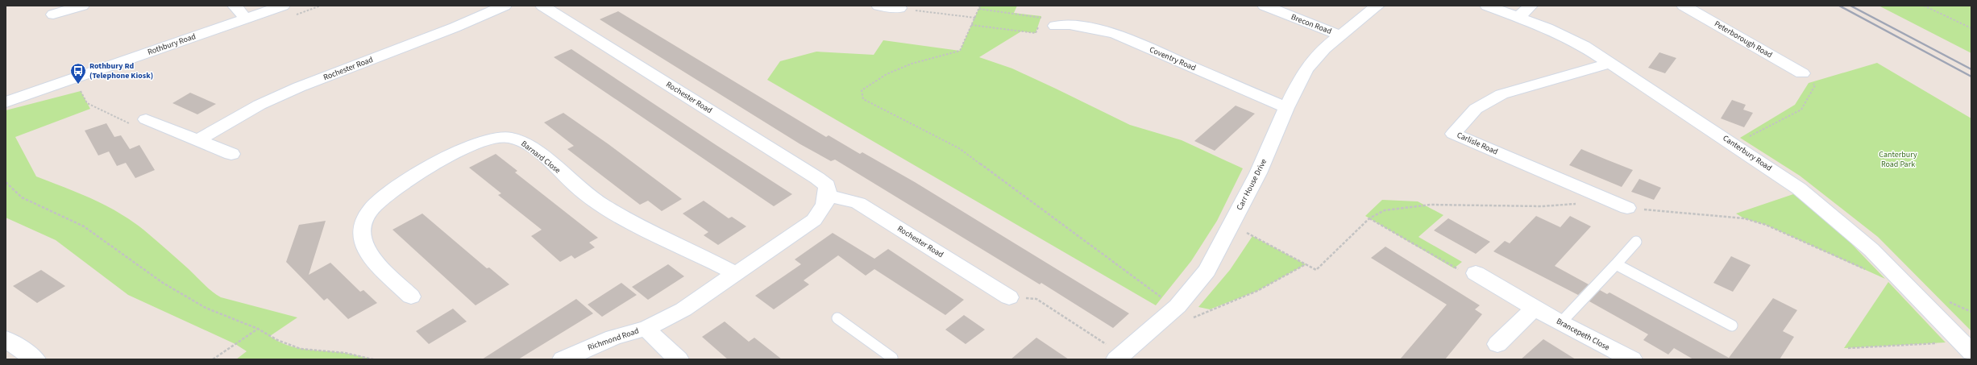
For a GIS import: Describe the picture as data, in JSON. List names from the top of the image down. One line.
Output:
{"streets":{"street":["Brecon Road","Peterborough Road","Rothbury Road","Coventry Road","Rochester Road","Carlisle Road","Canterbury Road","Barnard Close","Carr House Drive","Brancepeth Close","Richmond Road"]},"crossings":[["Brecon Road","Carr House Drive"],["Coventry Road","Carr House Drive"],["Carlisle Road","Canterbury Road"]],"parks":["Canterbury Road Park"],"places":{"bus stop":["Rothbury Rd (Telephone Kiosk)"]}}
